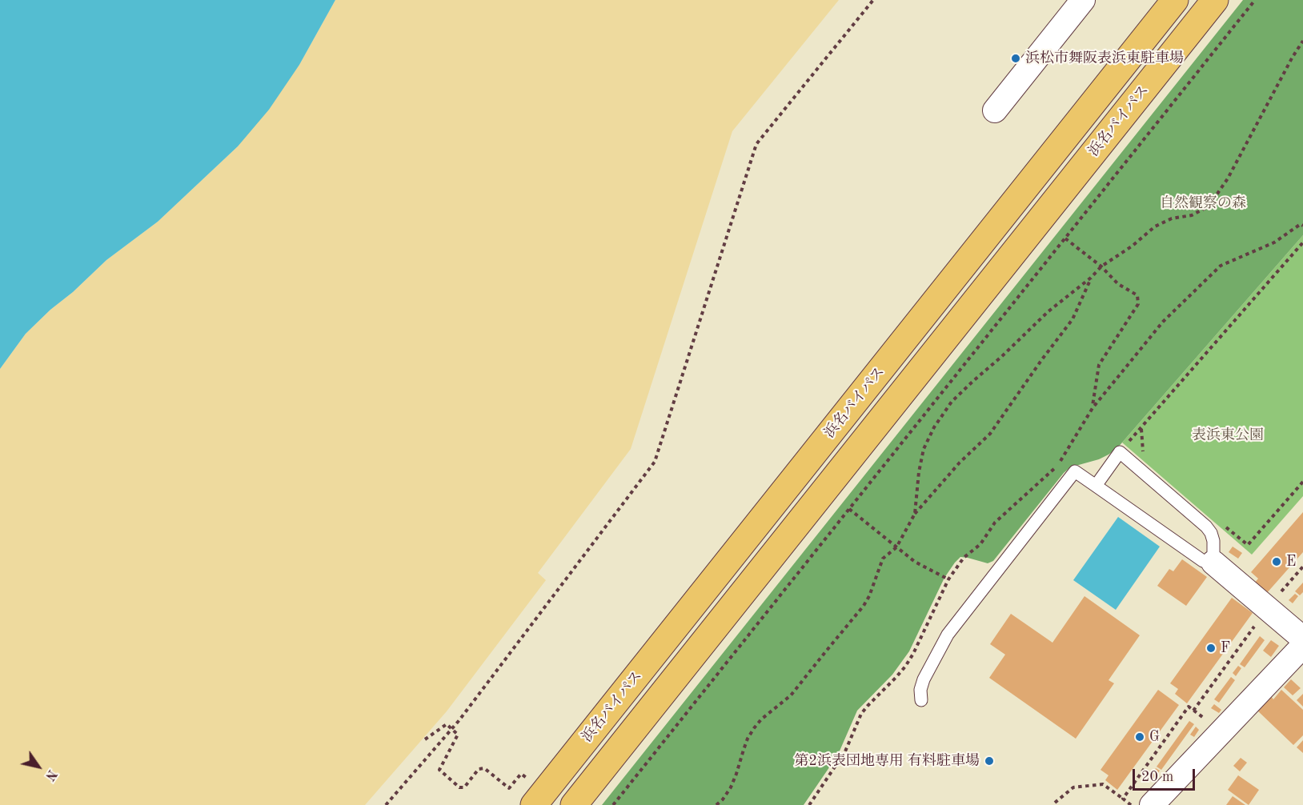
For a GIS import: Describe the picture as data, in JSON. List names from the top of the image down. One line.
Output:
{"streets":{"highway":["浜名バイパス"]},"parks":["自然観察の森","表浜東公園"],"places":["浜松市舞阪表浜東駐車場","E","F","G","第2浜表団地専用 有料駐車場"],"scale_bar":"20 m","north":"bottom right"}
